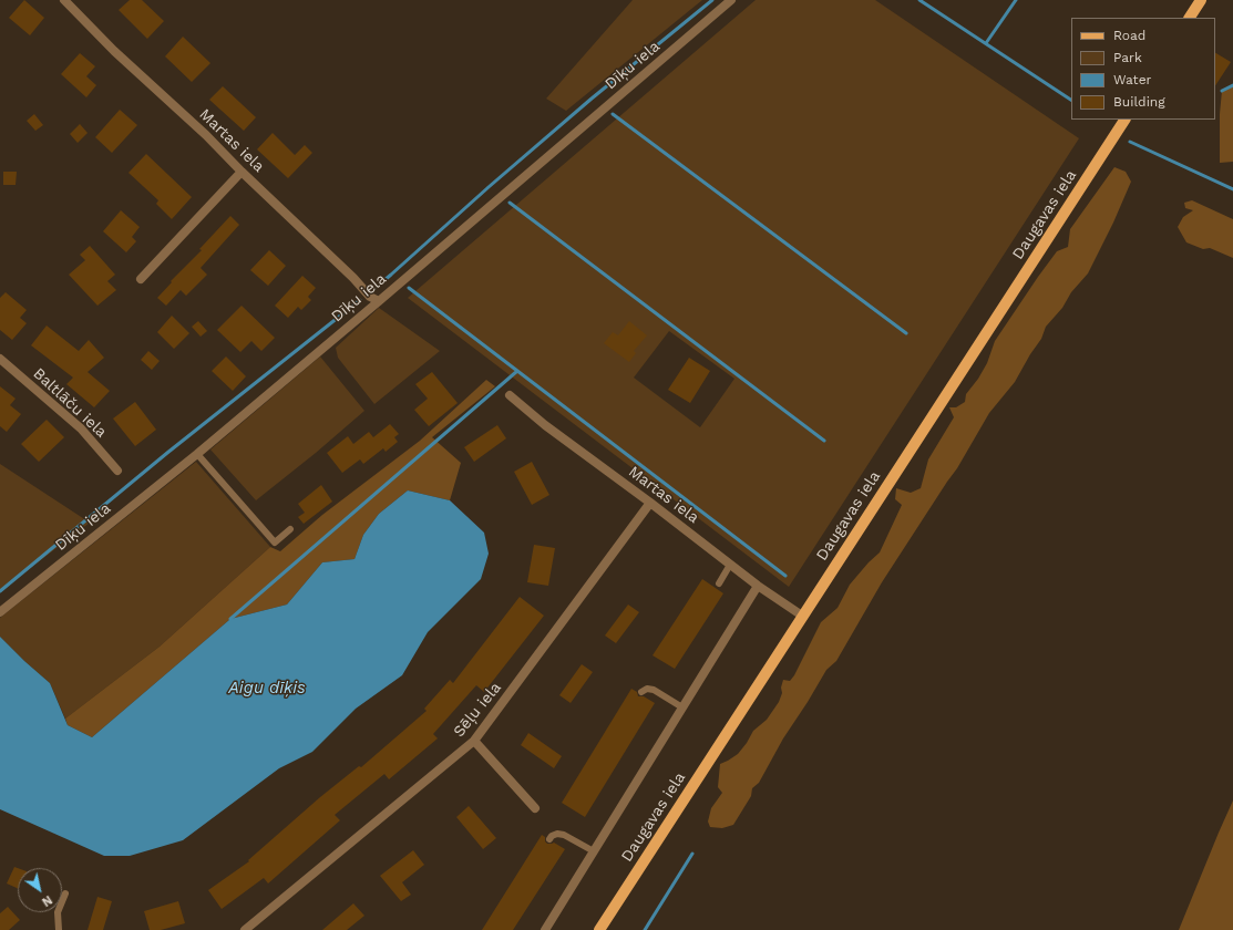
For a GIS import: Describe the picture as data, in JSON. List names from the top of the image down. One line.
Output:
{"streets":{"main road":["Daugavas iela"],"street":["Dīķu iela","Martas iela","Baltlāču iela","Sēļu iela"]},"crossings":[["Dīķu iela","Martas iela"],["Martas iela","Daugavas iela"],["Martas iela","Sēļu iela"]],"water":["Aigu dīķis"],"legend":["Road","Park","Water","Building"],"north":"bottom right"}
